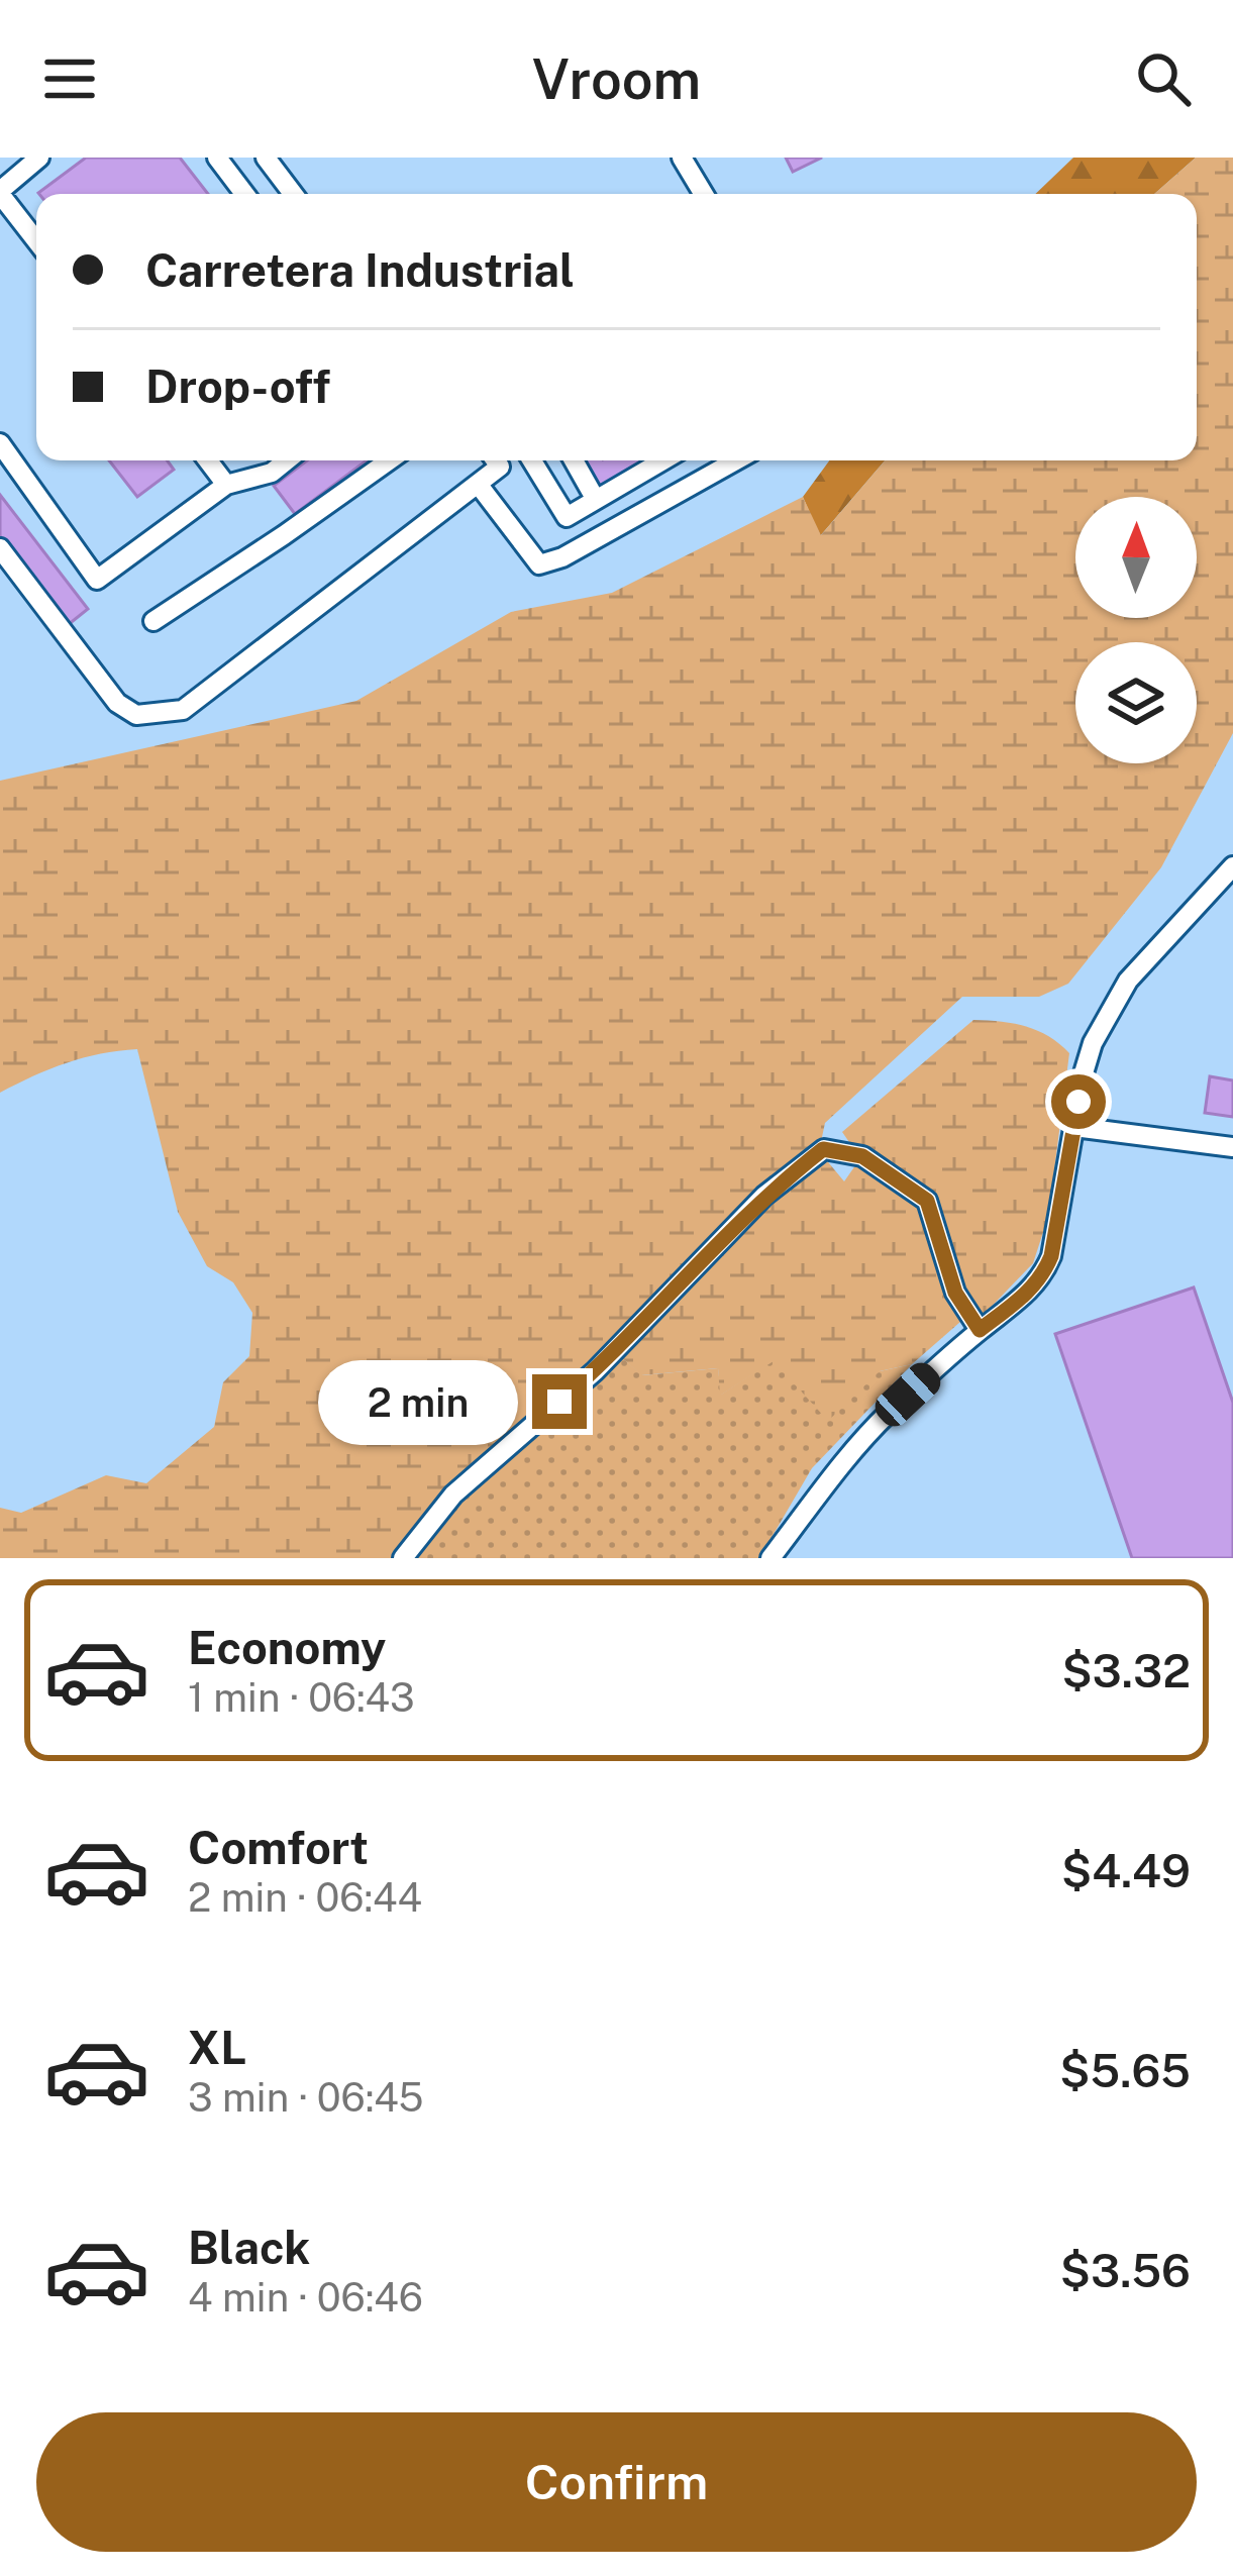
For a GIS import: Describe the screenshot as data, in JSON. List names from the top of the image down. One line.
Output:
{"north":"top","page":{"header":"Vroom","banner":["Carretera Industrial","Drop-off"],"bubble":"2 min","list":[{"name":"Economy","note":"1 min · 06:43","value":"$3.32"},{"name":"Comfort","note":"2 min · 06:44","value":"$4.49"},{"name":"XL","note":"3 min · 06:45","value":"$5.65"},{"name":"Black","note":"4 min · 06:46","value":"$3.56"}],"buttons":"Confirm"}}
